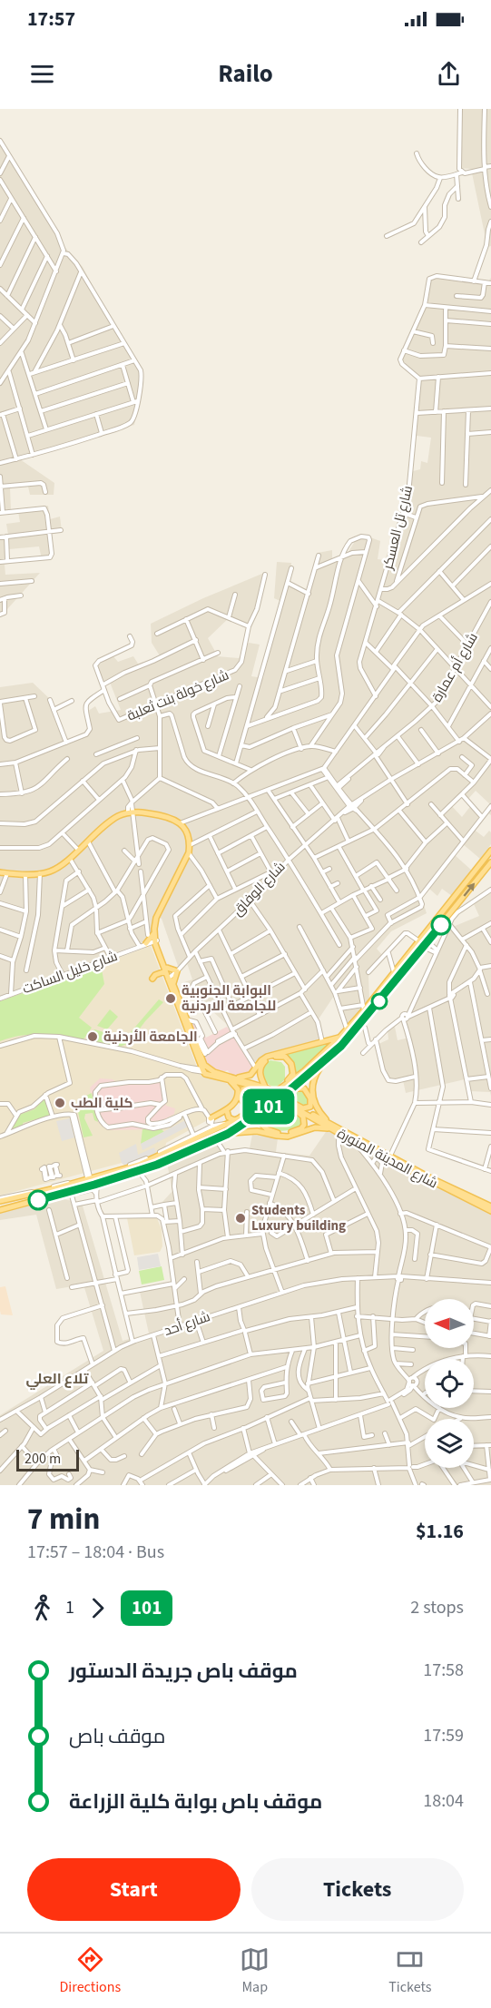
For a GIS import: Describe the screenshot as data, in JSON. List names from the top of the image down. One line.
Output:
{"streets":{"main road":["شارع المدينة المنورة"],"street":["شارع تل العسكر","شارع أم عمارة","شارع خولة بنت ثعلبة","شارع الوفاق","شارع خليل الساكت","شارع أحد"]},"districts":["تلاع العلي"],"places":["البوابة الجنوبية للجامعة الاردنية","الجامعة الأردنية","كلية الطب","Students Luxury building"],"lines":["bus line 101"],"scale_bar":"200 m","north":"left","page":{"status":"17:57","header":"Railo","on_map":"101","scale":"200 m","heading":["7 min","17:57 – 18:04 · Bus","$1.16"],"legs":["1","101","2 stops"],"list":[{"name":"موقف باص جريدة الدستور","value":"17:58"},{"name":"موقف باص","value":"17:59"},{"name":"موقف باص بوابة كلية الزراعة","value":"18:04"}],"buttons":["Start","Tickets"],"tabs":["Directions","Map","Tickets"]}}
